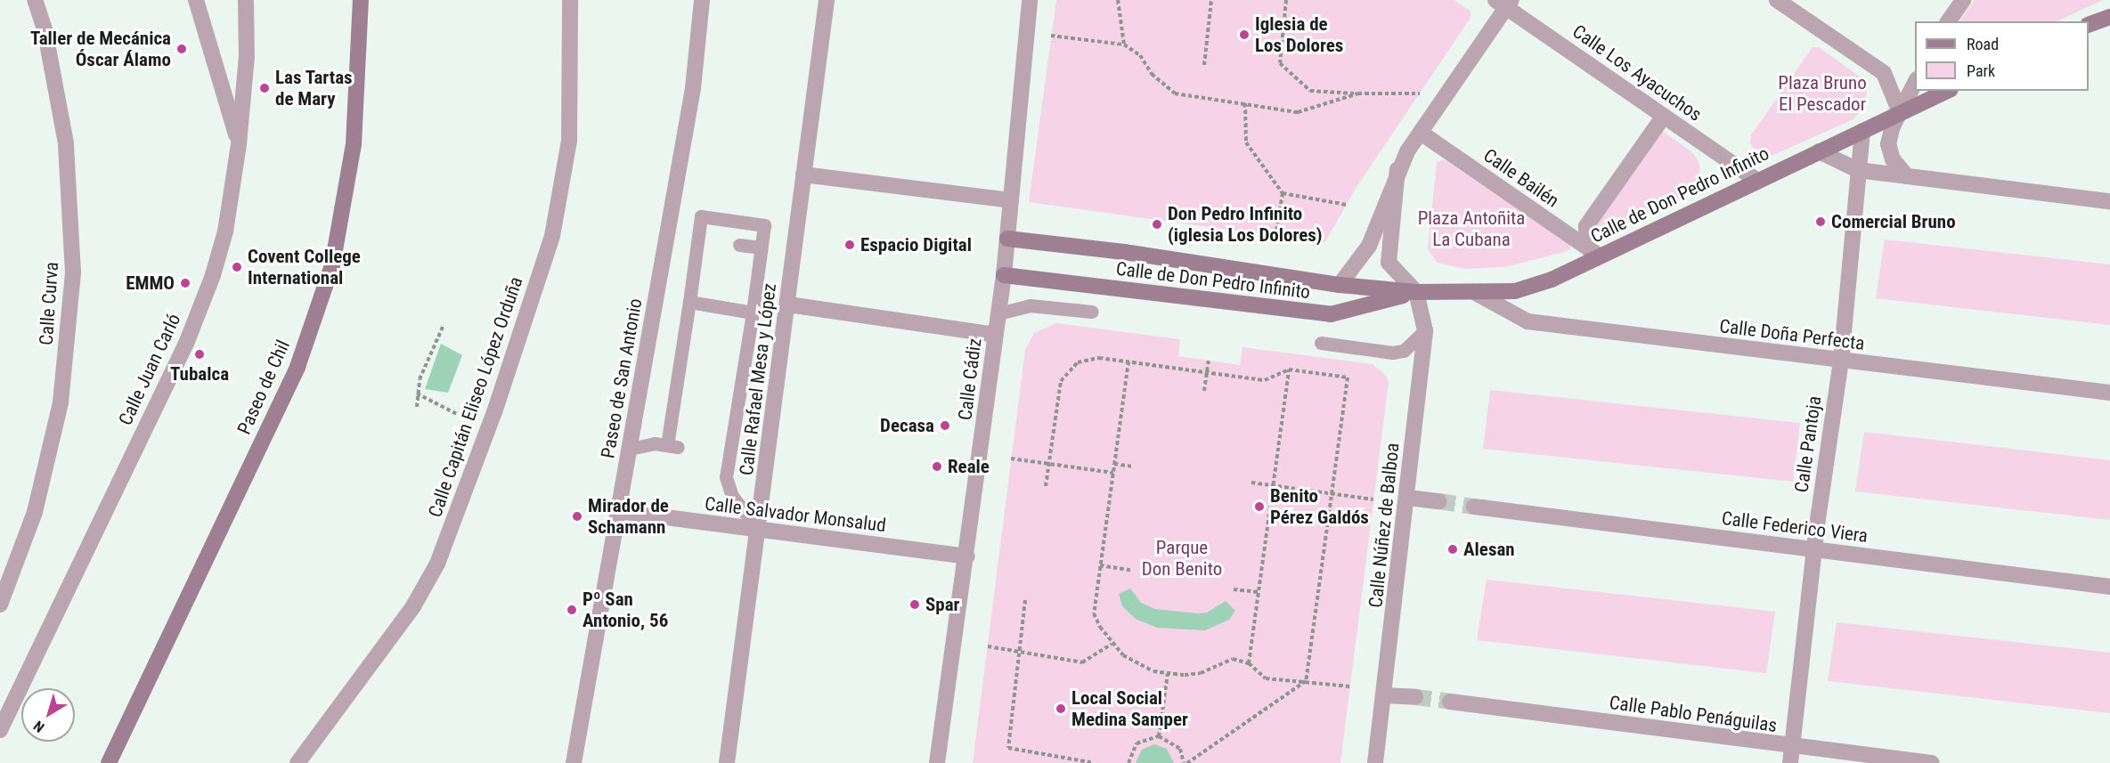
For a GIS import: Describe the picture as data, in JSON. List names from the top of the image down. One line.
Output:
{"streets":{"street":["Calle Los Ayacuchos","Calle Bailén","Calle de Don Pedro Infinito","Calle Curva","Calle Doña Perfecta","Calle Juan Carló","Paseo de San Antonio","Calle Rafael Mesa y López","Calle Cádiz","Paseo de Chil","Calle Capitán Eliseo López Orduña","Calle Pantoja","Calle Salvador Monsalud","Calle Núñez de Balboa","Calle Federico Viera","Calle Pablo Penáguilas"]},"crossings":[["Calle Los Ayacuchos","Calle de Don Pedro Infinito"],["Calle Bailén","Calle de Don Pedro Infinito"],["Calle de Don Pedro Infinito","Calle Doña Perfecta"],["Calle de Don Pedro Infinito","Calle Cádiz"],["Calle de Don Pedro Infinito","Calle Pantoja"],["Calle de Don Pedro Infinito","Calle Núñez de Balboa"],["Calle Doña Perfecta","Calle Pantoja"],["Paseo de San Antonio","Calle Salvador Monsalud"],["Calle Rafael Mesa y López","Calle Salvador Monsalud"],["Calle Cádiz","Calle Salvador Monsalud"],["Calle Pantoja","Calle Federico Viera"],["Calle Pantoja","Calle Pablo Penáguilas"]],"parks":["Plaza Bruno El Pescador","Plaza Antoñita La Cubana","Parque Don Benito"],"places":["Iglesia de Los Dolores","Taller de Mecánica Óscar Álamo","Las Tartas de Mary","Comercial Bruno","Don Pedro Infinito (iglesia Los Dolores)","Espacio Digital","Covent College International","EMMO","Tubalca","Decasa","Reale","Benito Pérez Galdós","Mirador de Schamann","Alesan","Spar","Pº San Antonio, 56","Local Social Medina Samper"],"legend":["Road","Park"],"north":"bottom left"}
